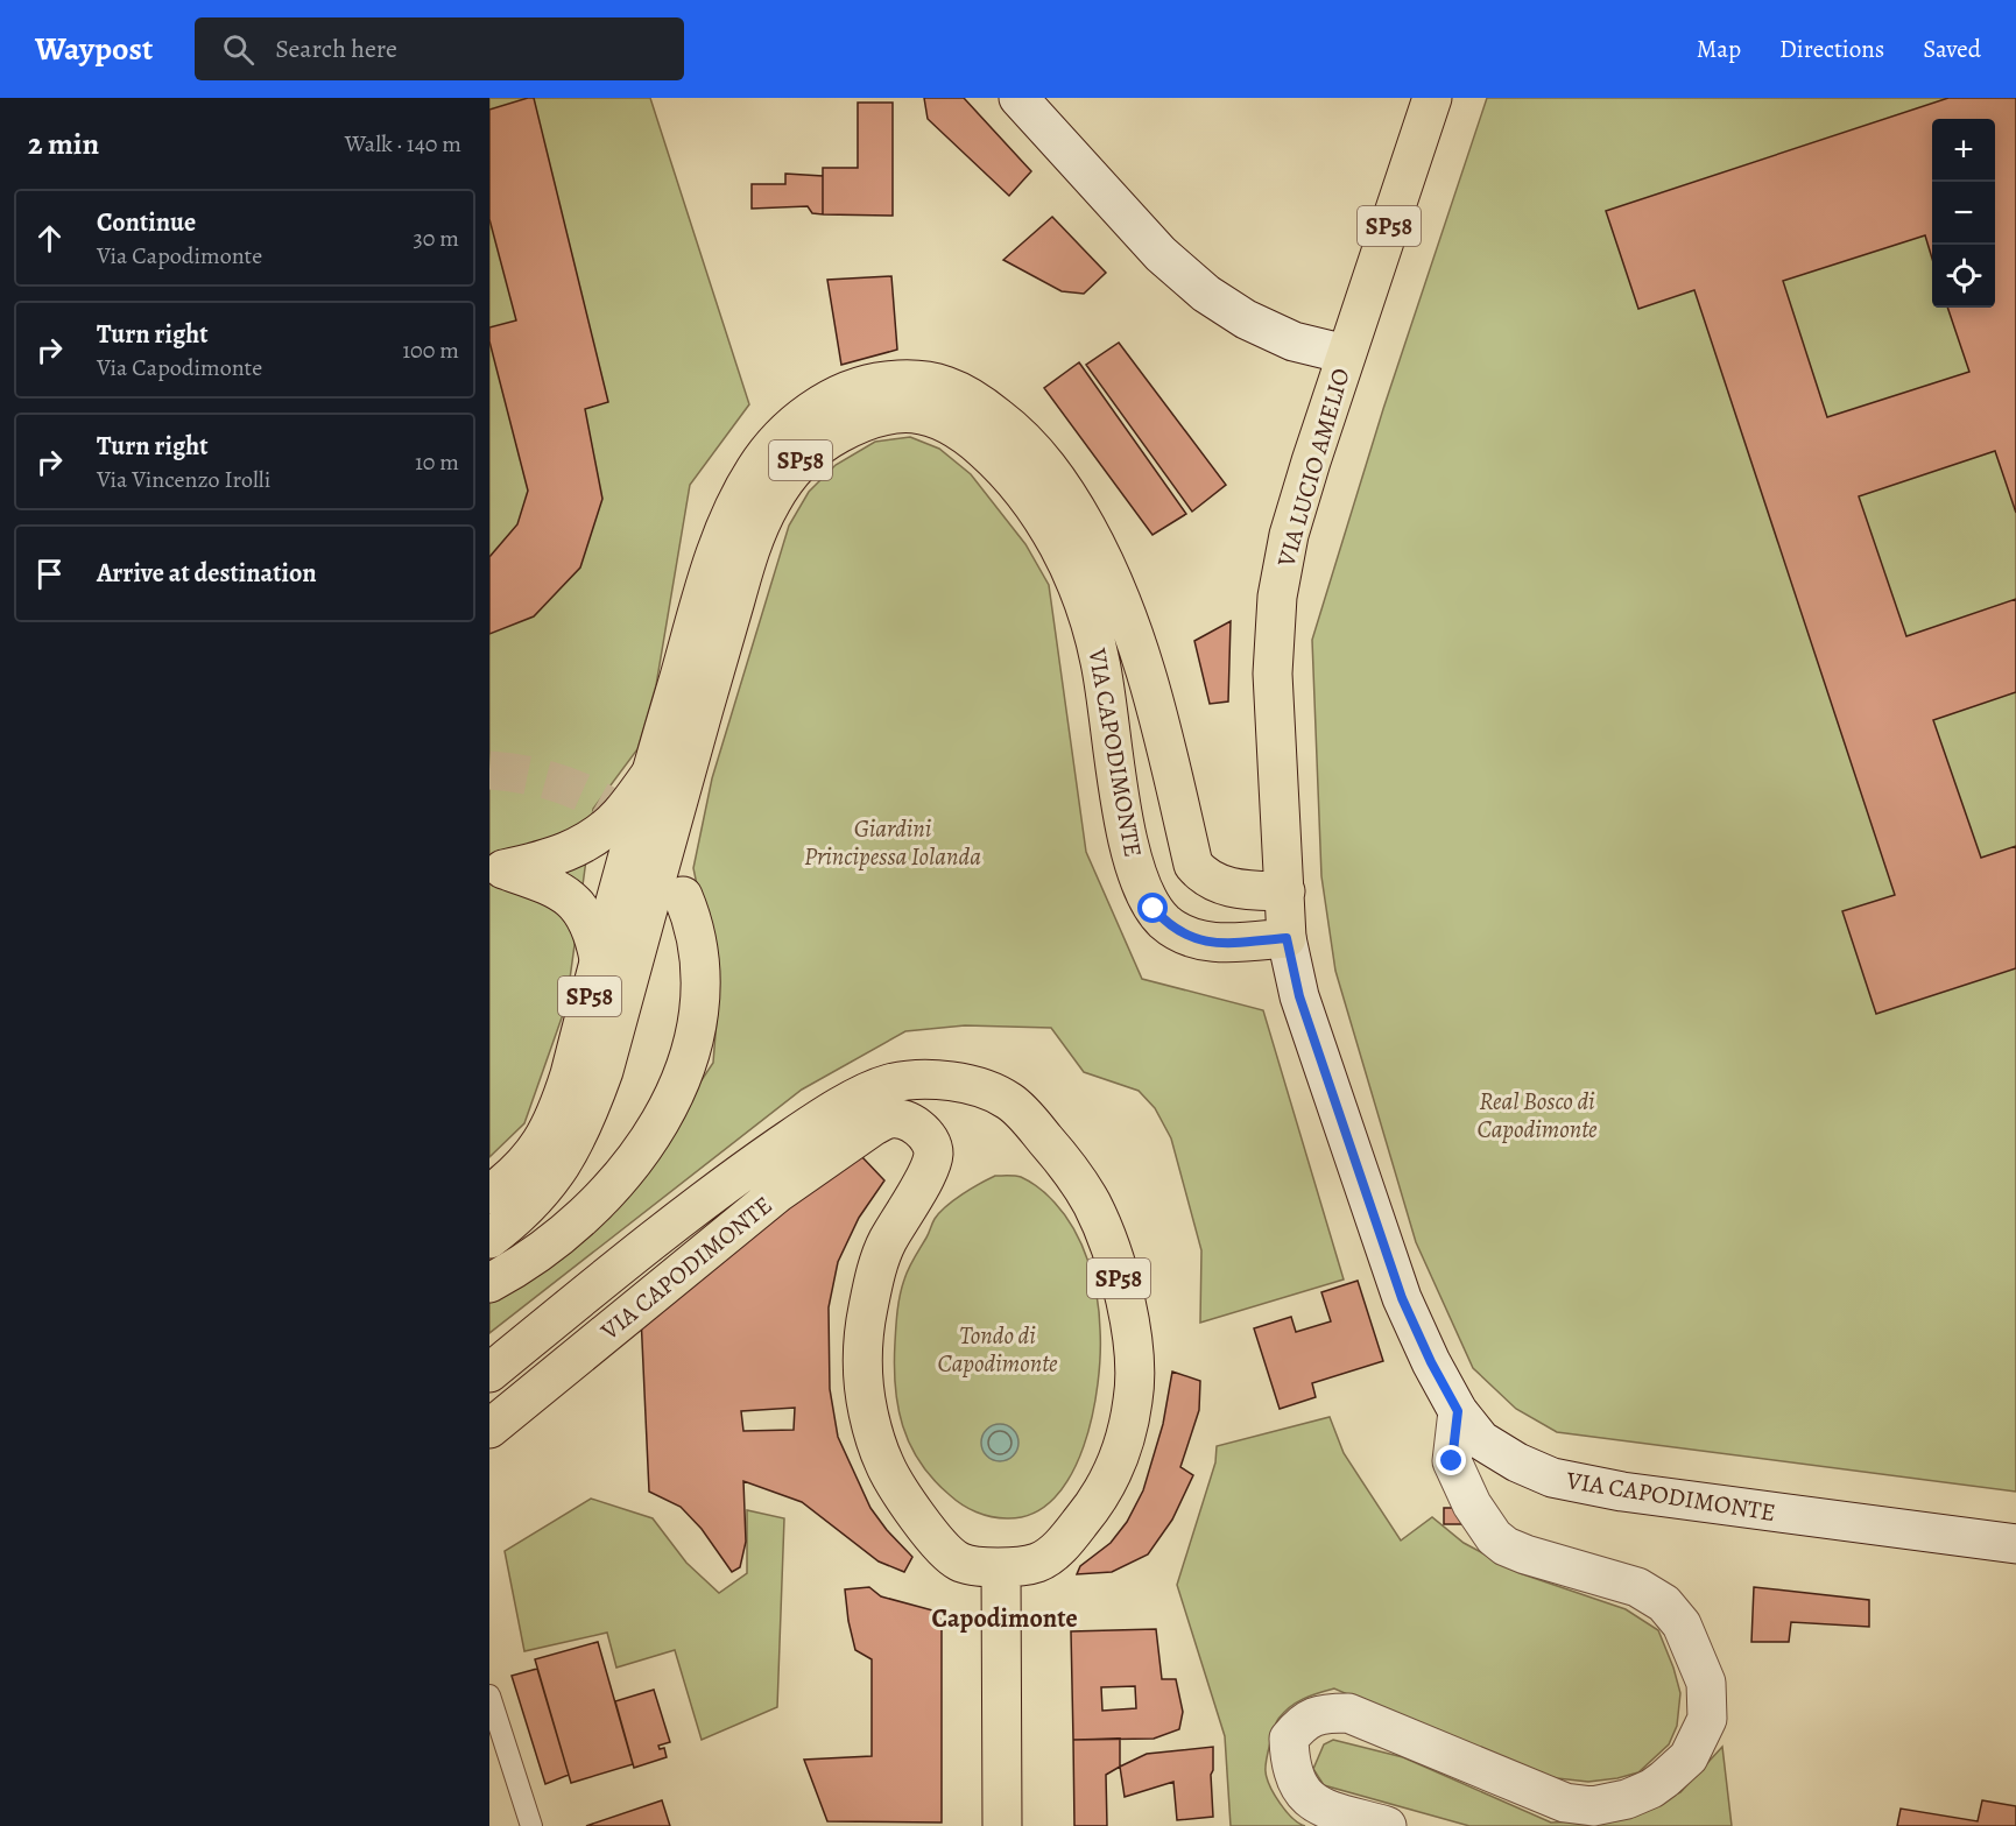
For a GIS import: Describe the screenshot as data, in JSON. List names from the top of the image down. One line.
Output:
{"streets":{"main road":["SP58","VIA LUCIO AMELIO","VIA CAPODIMONTE"]},"crossings":[["SP58","VIA LUCIO AMELIO"],["SP58","VIA CAPODIMONTE"],["VIA LUCIO AMELIO","VIA CAPODIMONTE"]],"districts":["Capodimonte"],"parks":["Giardini Principessa Iolanda","Real Bosco di Capodimonte","Tondo di Capodimonte"],"page":{"header":"Waypost","search":"Search here","nav":["Map","Directions","Saved"],"heading":["2 min","Walk · 140 m"],"map_buttons":["+","−"],"list":[["Continue","Via Capodimonte","30 m"],["Turn right","Via Capodimonte","100 m"],["Turn right","Via Vincenzo Irolli","10 m"],"Arrive at destination"]}}
